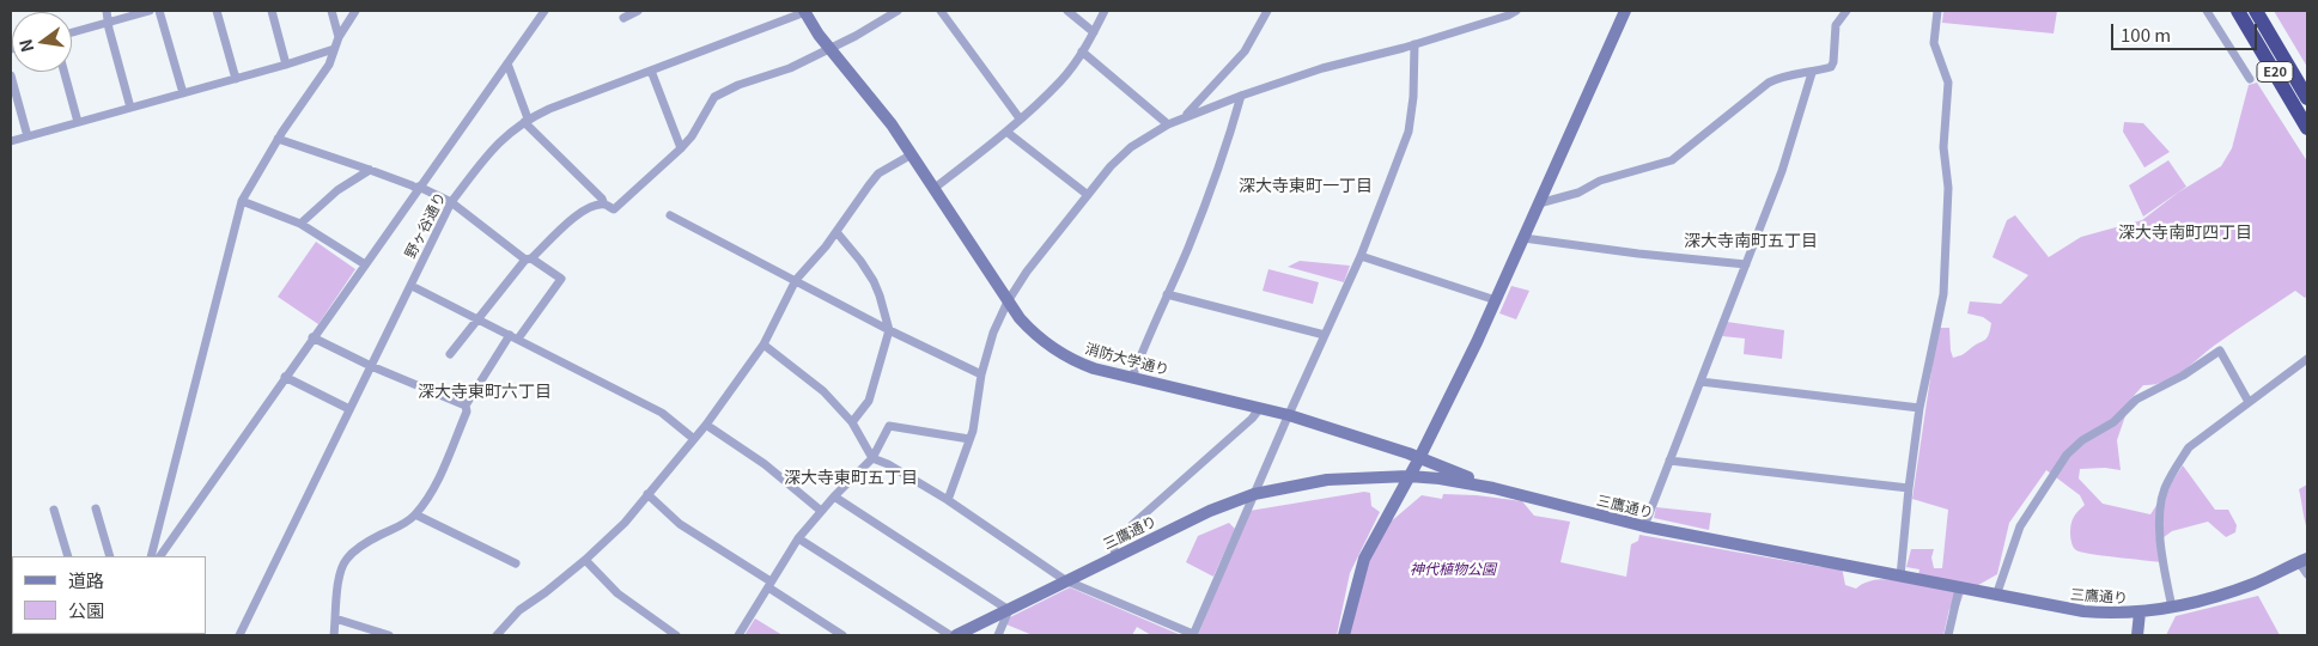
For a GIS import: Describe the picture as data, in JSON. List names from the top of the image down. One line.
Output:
{"streets":{"highway":["E20"],"street":["野ヶ谷通り","消防大学通り","三鷹通り"]},"crossings":[["野ヶ谷通り","消防大学通り"],["消防大学通り","三鷹通り"]],"districts":["深大寺東町一丁目","深大寺南町四丁目","深大寺南町五丁目","深大寺東町六丁目","深大寺東町五丁目"],"parks":["神代植物公園"],"legend":["道路","公園"],"scale_bar":"100 m","north":"left"}
